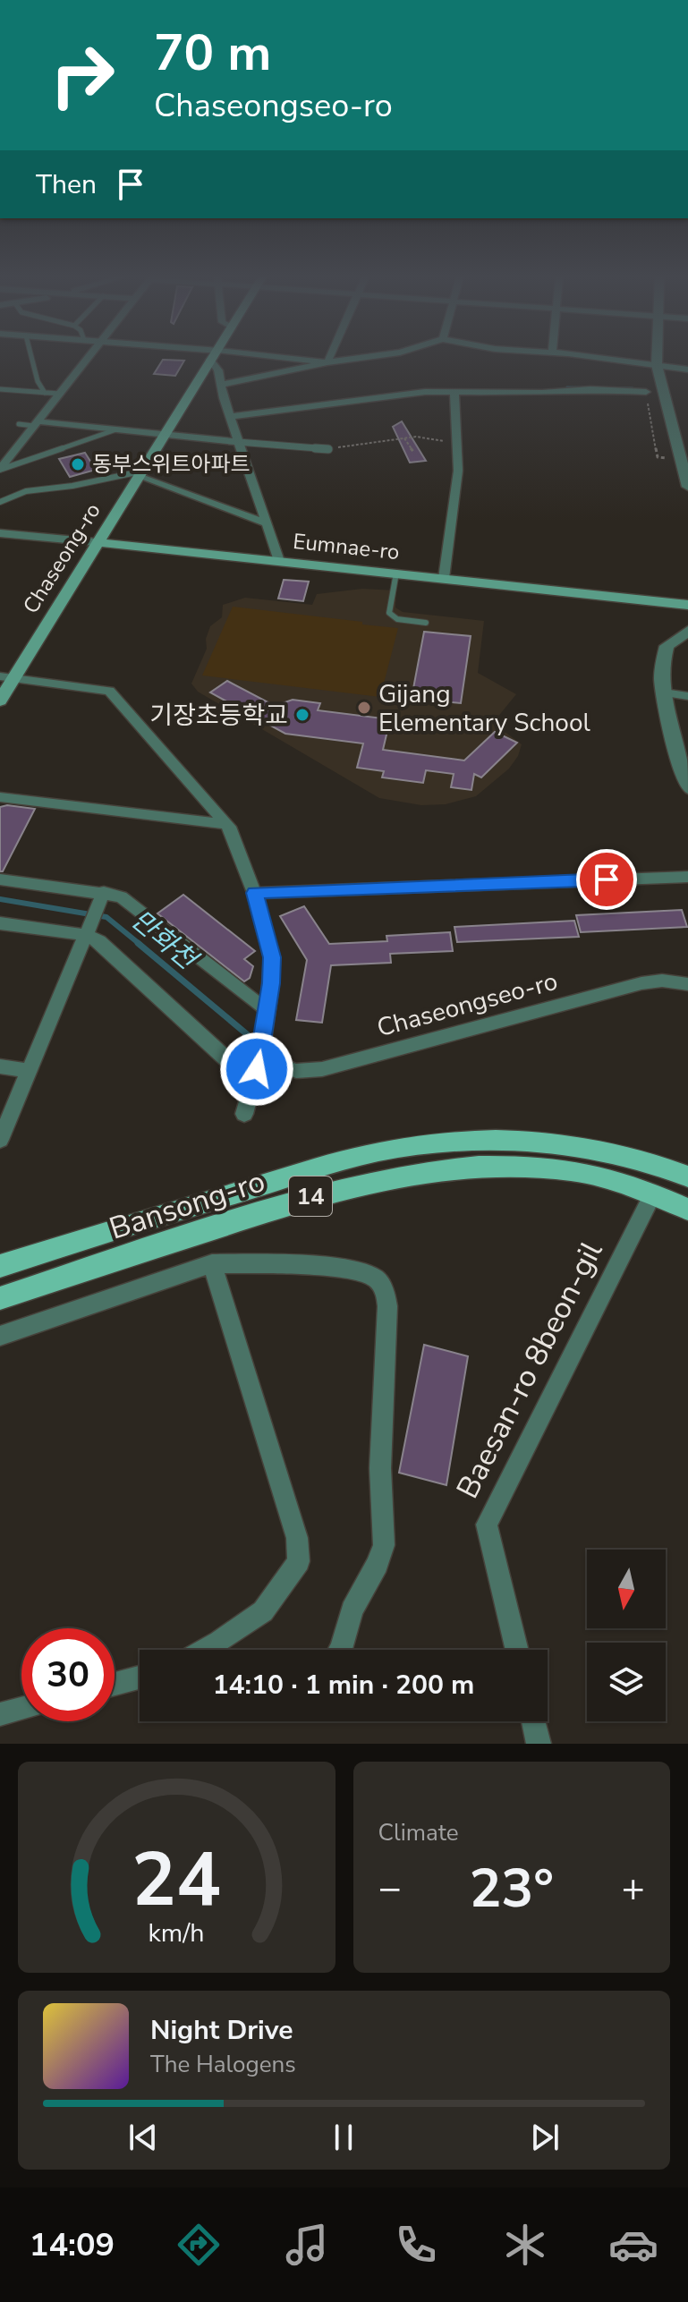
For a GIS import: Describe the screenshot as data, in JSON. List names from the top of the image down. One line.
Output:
{"streets":{"main road":["Eumnae-ro","Chaseong-ro","14","Bansong-ro"],"street":["Chaseongseo-ro","Baesan-ro 8beon-gil"]},"crossings":[["Eumnae-ro","Chaseong-ro"],["Bansong-ro","Baesan-ro 8beon-gil"]],"water":["만화천"],"places":["동부스위트아파트","Gijang Elementary School","기장초등학교"],"north":"bottom","page":{"turn":["70 m","Chaseongseo-ro"],"then":"Then","limit":"30","trip":"14:10 · 1 min · 200 m","tile":"Climate","heat":["−","23°","+"],"song":["Night Drive","The Halogens"],"tabs":"14:09","gauge":["24","km/h"]}}
